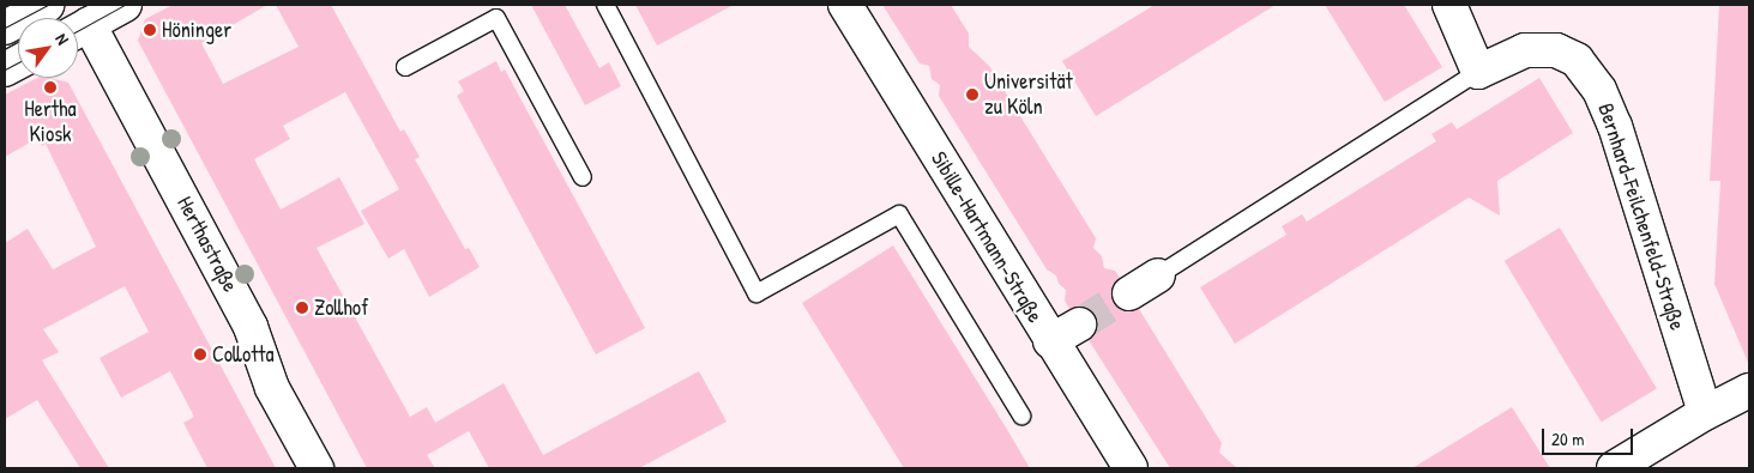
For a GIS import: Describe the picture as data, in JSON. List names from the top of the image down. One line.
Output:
{"streets":{"street":["Bernhard-Feilchenfeld-Straße","Sibille-Hartmann-Straße","Herthastraße"]},"places":["Höninger","Hertha Kiosk","Universität zu Köln","Zollhof","Collotta"],"scale_bar":"20 m","north":"top right"}
